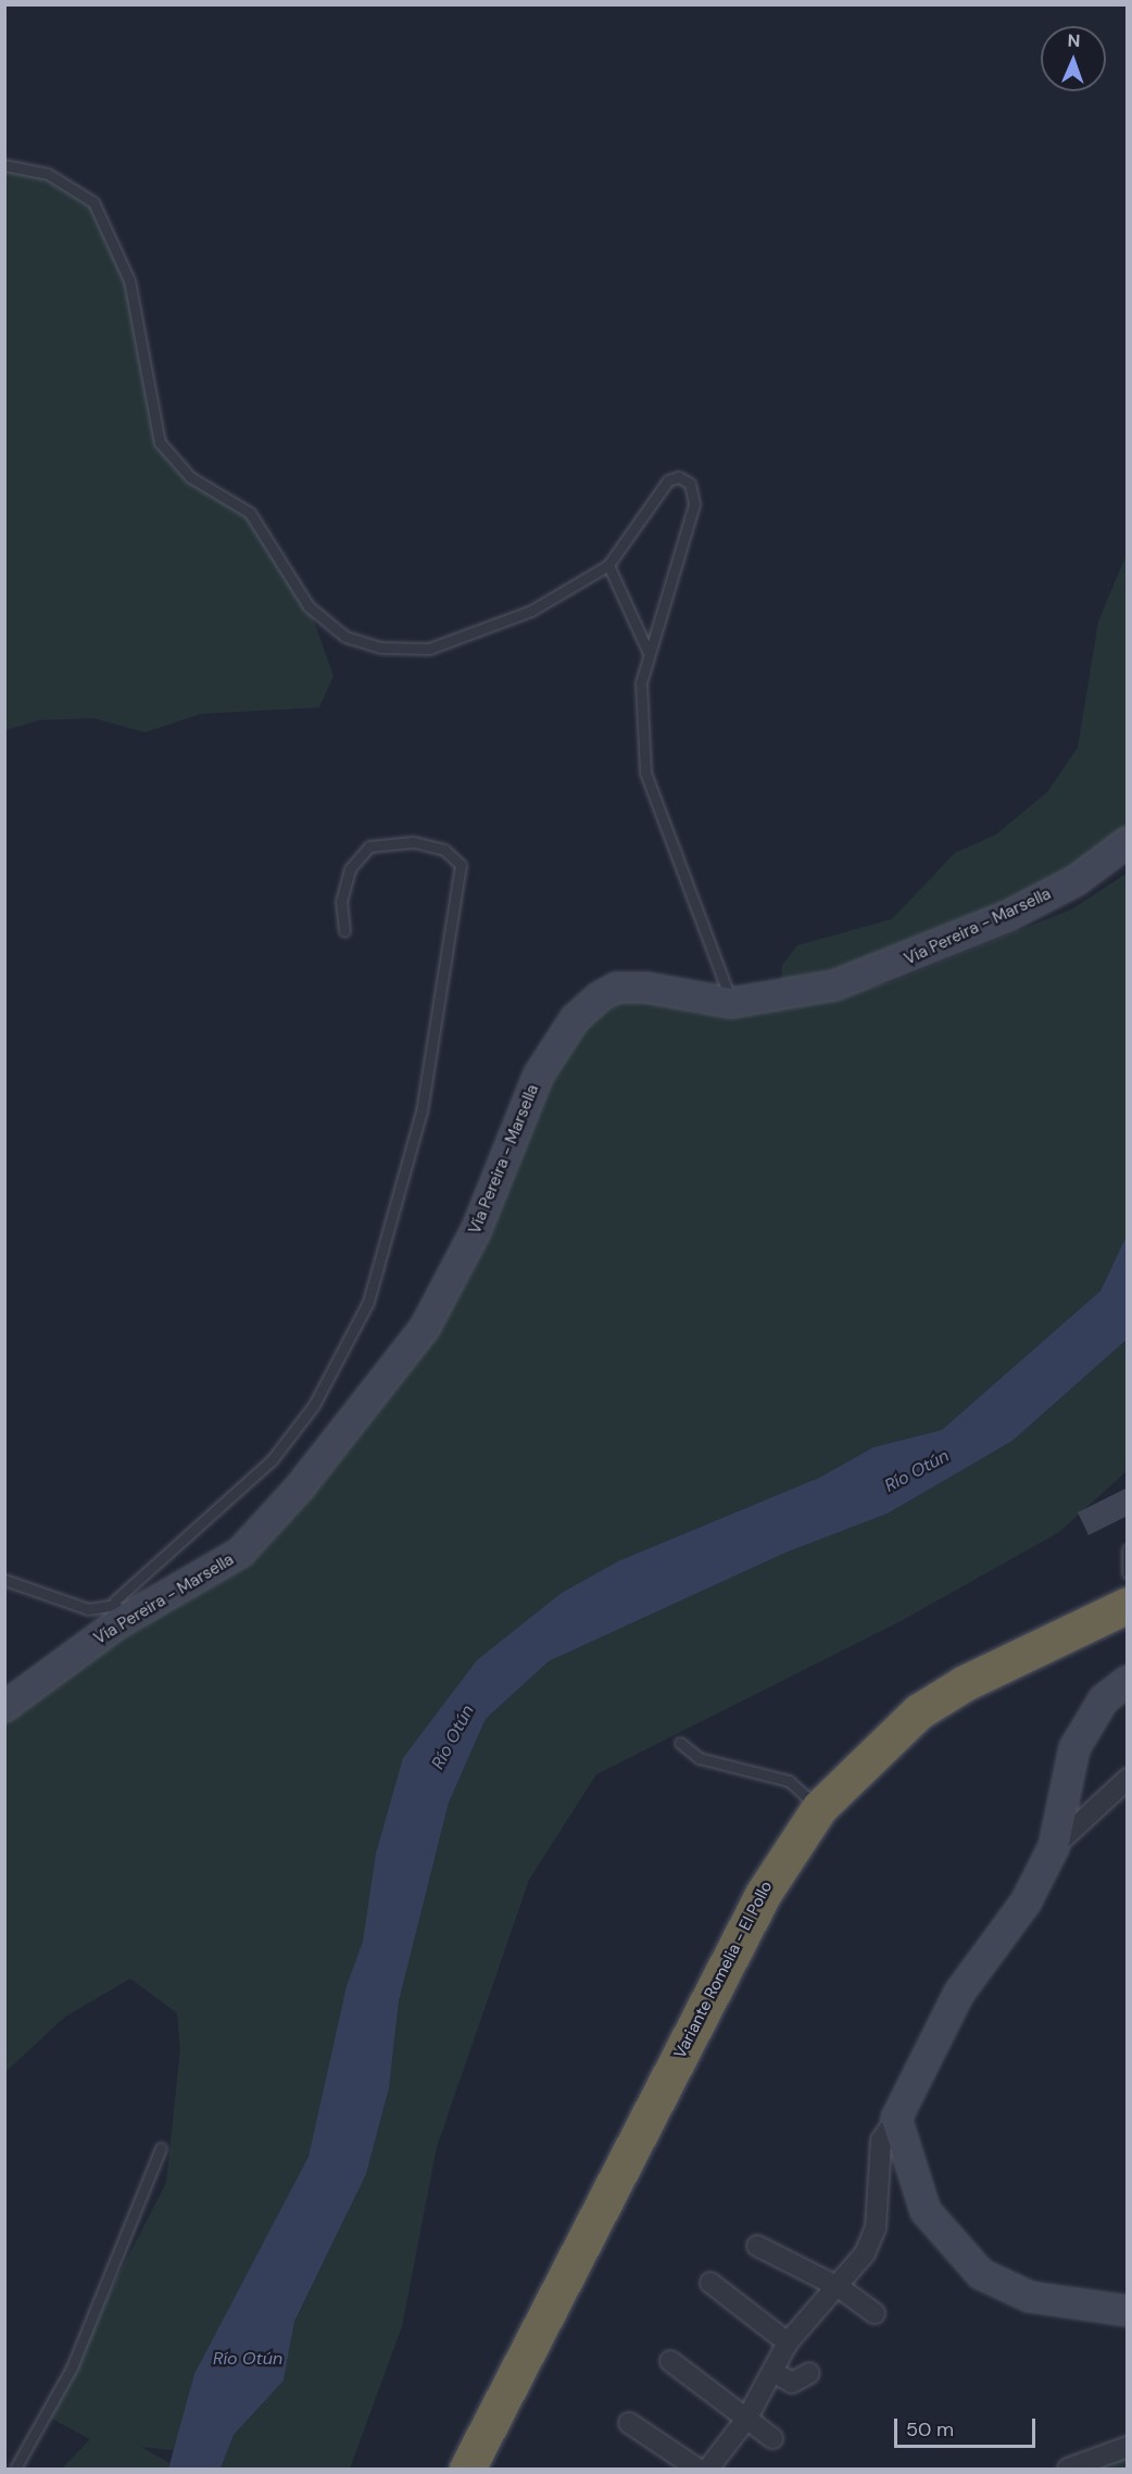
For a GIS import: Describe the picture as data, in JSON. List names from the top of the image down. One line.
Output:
{"streets":{"highway":["Variante Romelia - El Pollo"],"main road":["Vía Pereira - Marsella"]},"water":["Río Otún"],"scale_bar":"50 m","north":"top"}
